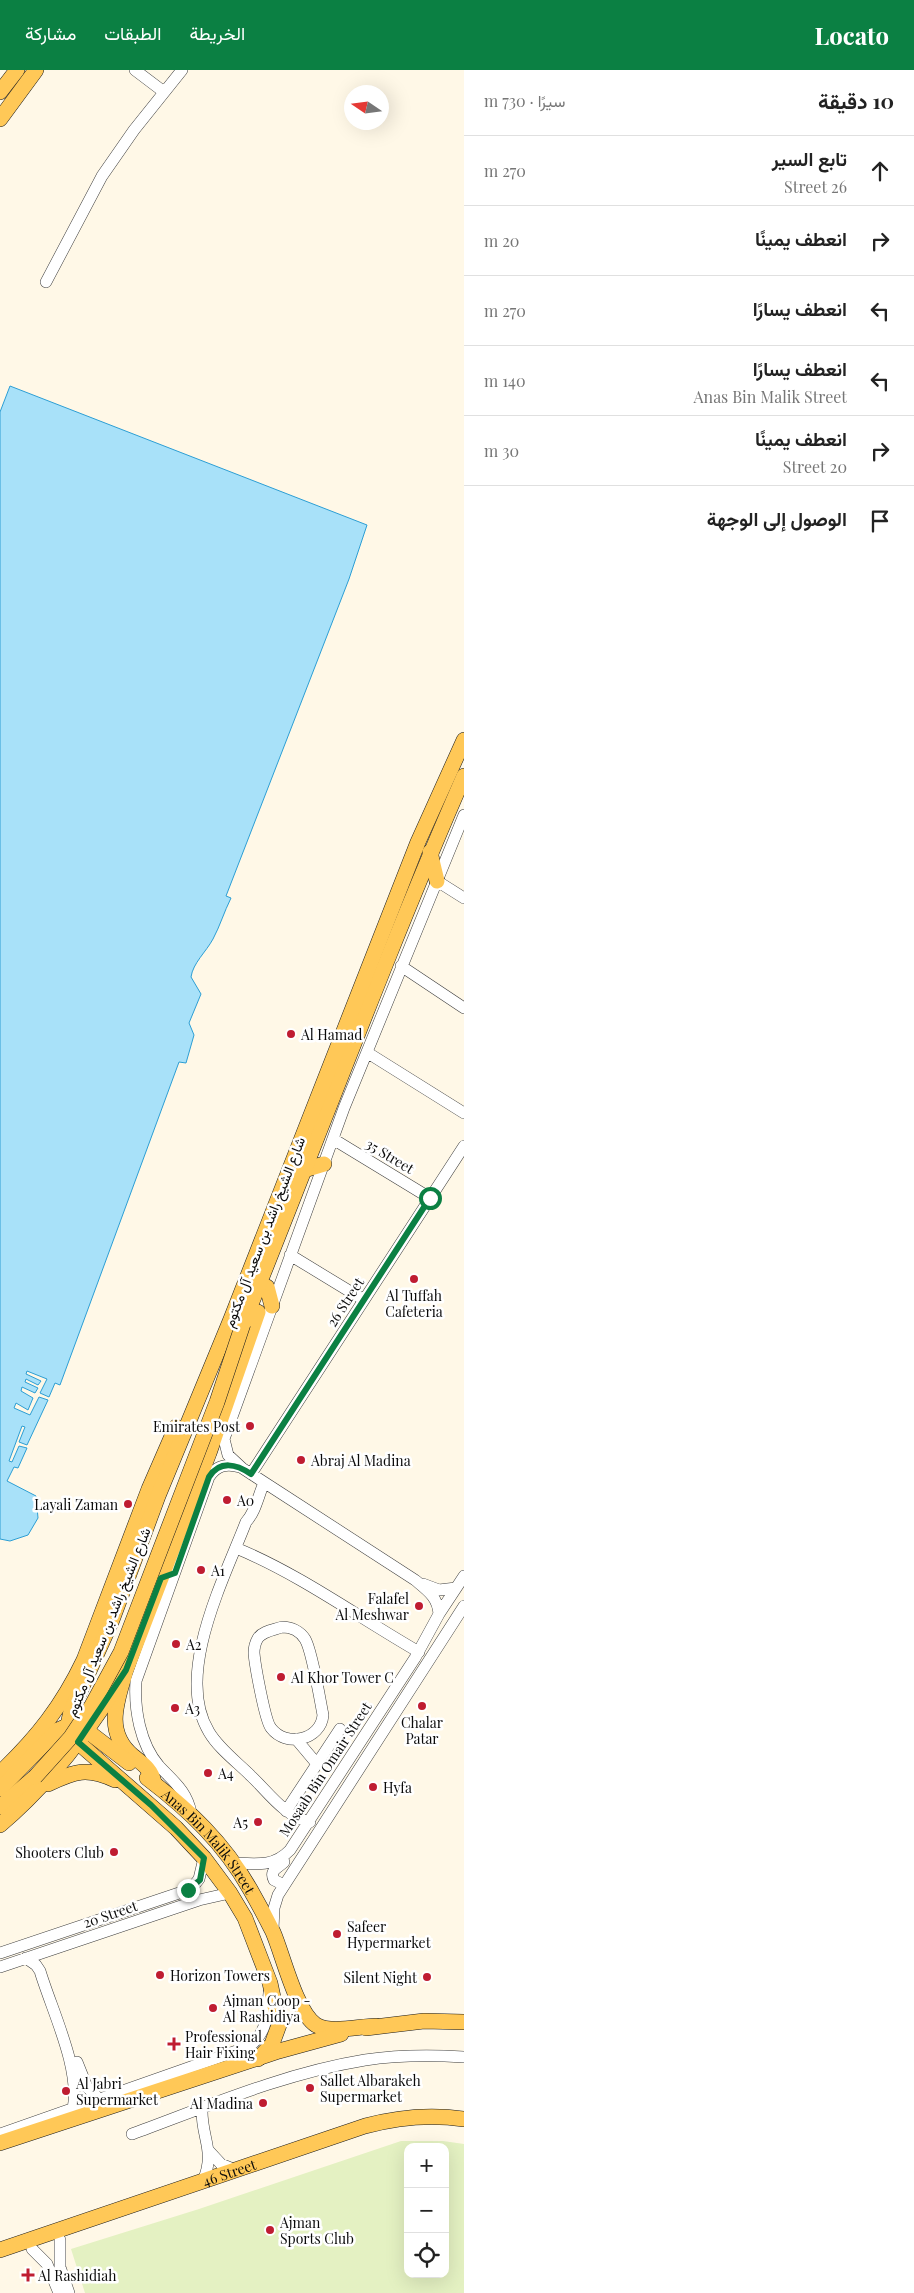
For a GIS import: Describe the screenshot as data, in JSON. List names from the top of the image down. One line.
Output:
{"streets":{"main road":["شارع الشيخ راشد بن سعيد آل مكتوم","Anas Bin Malik Street","46 Street"],"street":["35 Street","26 Street","Mosaab Bin Omair Street","20 Street"]},"crossings":[["35 Street","26 Street"],["شارع الشيخ راشد بن سعيد آل مكتوم","Anas Bin Malik Street"],["Mosaab Bin Omair Street","Anas Bin Malik Street"],["Anas Bin Malik Street","20 Street"]],"places":{"other":["Al Hamad","Al Tuffah Cafeteria","Emirates Post","Abraj Al Madina","A0","Layali Zaman","A1","Falafel Al Meshwar","A2","Al Khor Tower C","Chalar Patar","A3","A4","Hyfa","A5","Shooters Club","Safeer Hypermarket","Horizon Towers","Silent Night","Ajman Coop - Al Rashidiya","Sallet Albarakeh Supermarket","Al Jabri Supermarket","Al Madina","Ajman Sports Club"],"health":["Professional Hair Fixing","Al Rashidiah"]},"north":"left","page":{"header":"Locato","nav":["الخريطة","الطبقات","مشاركة"],"heading":["10 دقيقة","سيرًا · 730 m"],"list":[["تابع السير","26 Street","270 m"],["انعطف يمينًا","20 m"],["انعطف يسارًا","270 m"],["انعطف يسارًا","Anas Bin Malik Street","140 m"],["انعطف يمينًا","20 Street","30 m"],"الوصول إلى الوجهة"],"map_buttons":["+","−"]}}
